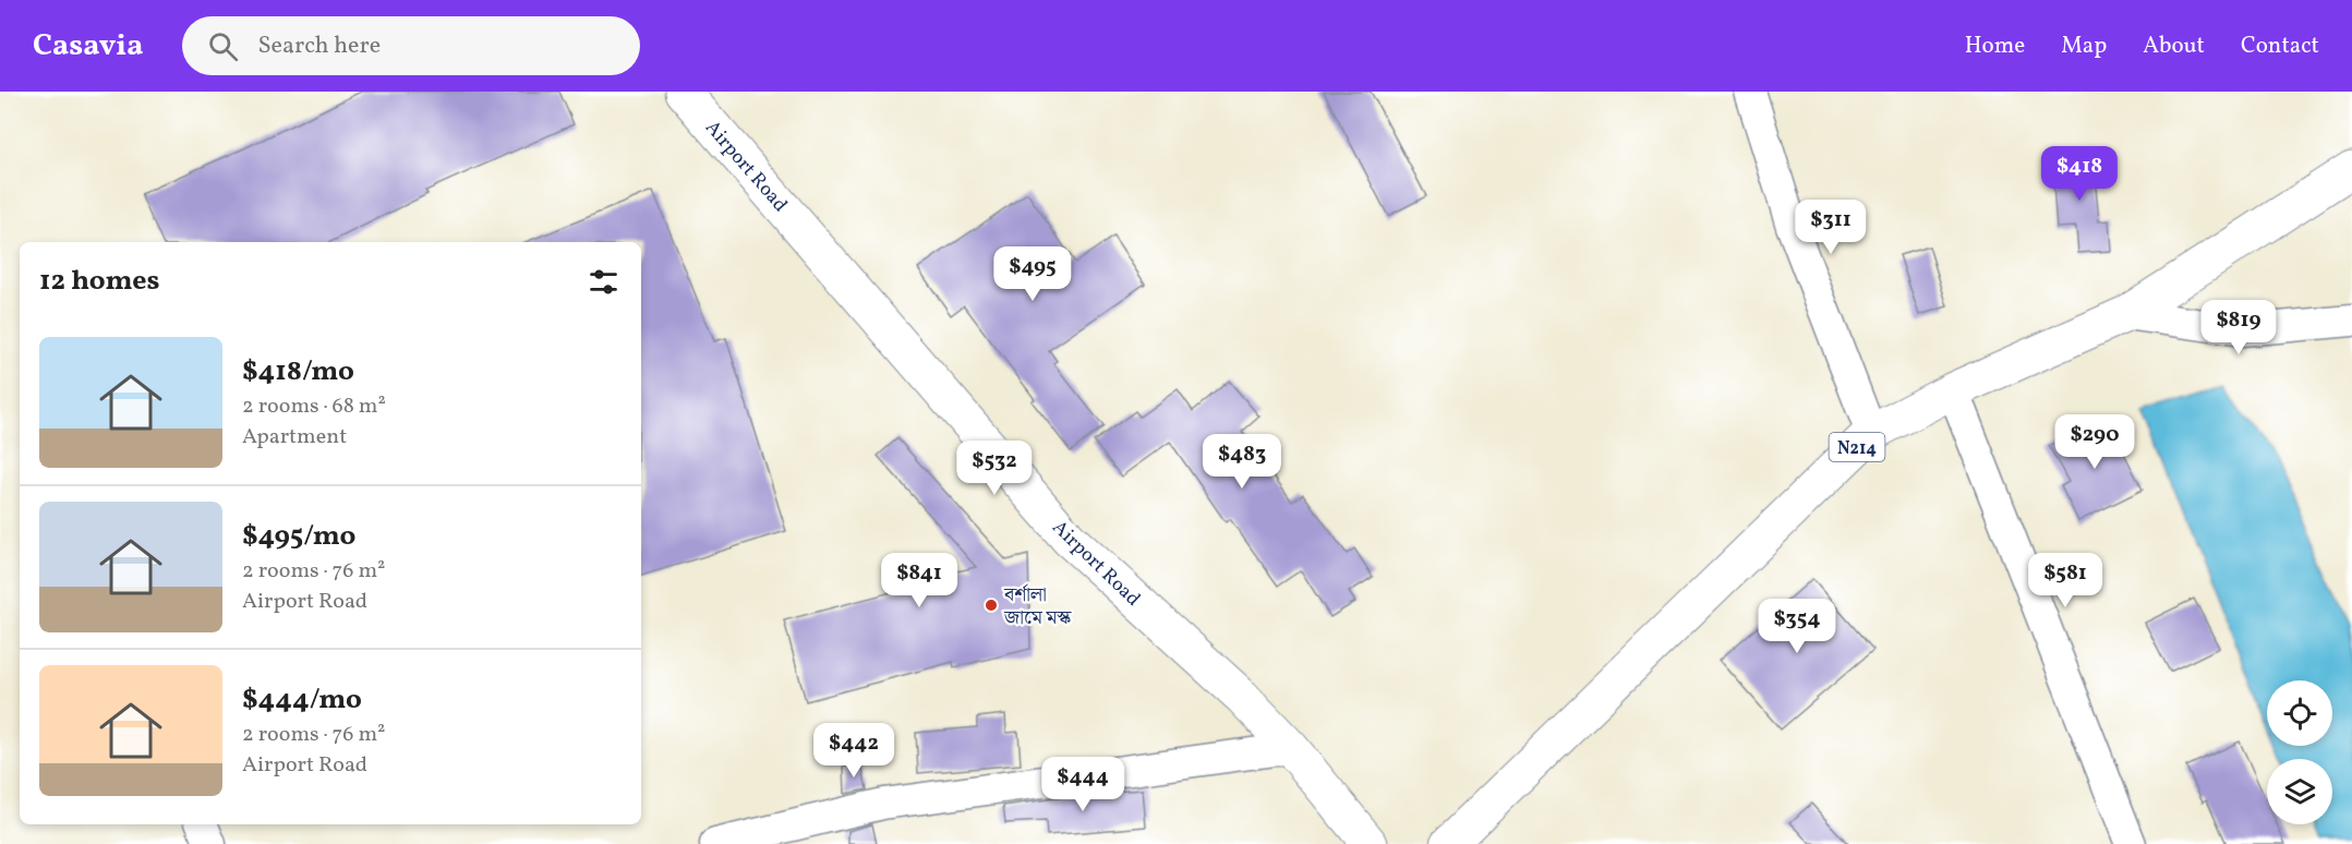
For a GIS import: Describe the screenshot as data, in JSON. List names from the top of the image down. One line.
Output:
{"streets":{"main road":["Airport Road","N214"]},"places":["বর্শালা জামে মস্ক"],"page":{"header":"Casavia","search":"Search here","nav":["Home","Map","About","Contact"],"price":["$418","$311","$495","$819","$290","$483","$532","$841","$581","$354","$442","$444"],"heading":"12 homes","list":[{"name":"$418/mo","note":"2 rooms · 68 m² · Apartment"},{"name":"$495/mo","note":"2 rooms · 76 m² · Airport Road"},{"name":"$444/mo","note":"2 rooms · 76 m² · Airport Road"}]}}
